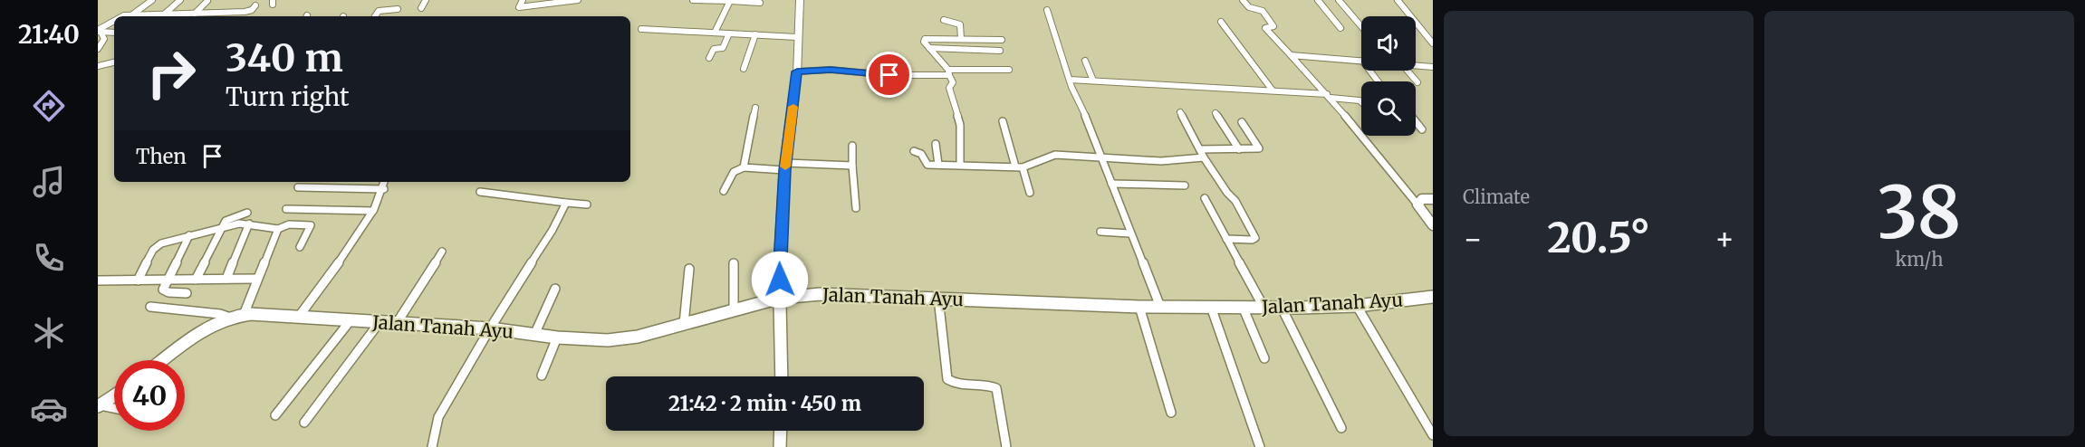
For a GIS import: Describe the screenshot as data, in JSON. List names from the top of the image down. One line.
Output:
{"streets":{"street":["Jalan Tanah Ayu"]},"page":{"tabs":"21:40","tile":["Climate",["38","km/h"]],"turn":["340 m","Turn right"],"then":"Then","heat":["−","20.5°","+"],"limit":"40","trip":"21:42 · 2 min · 450 m"}}
